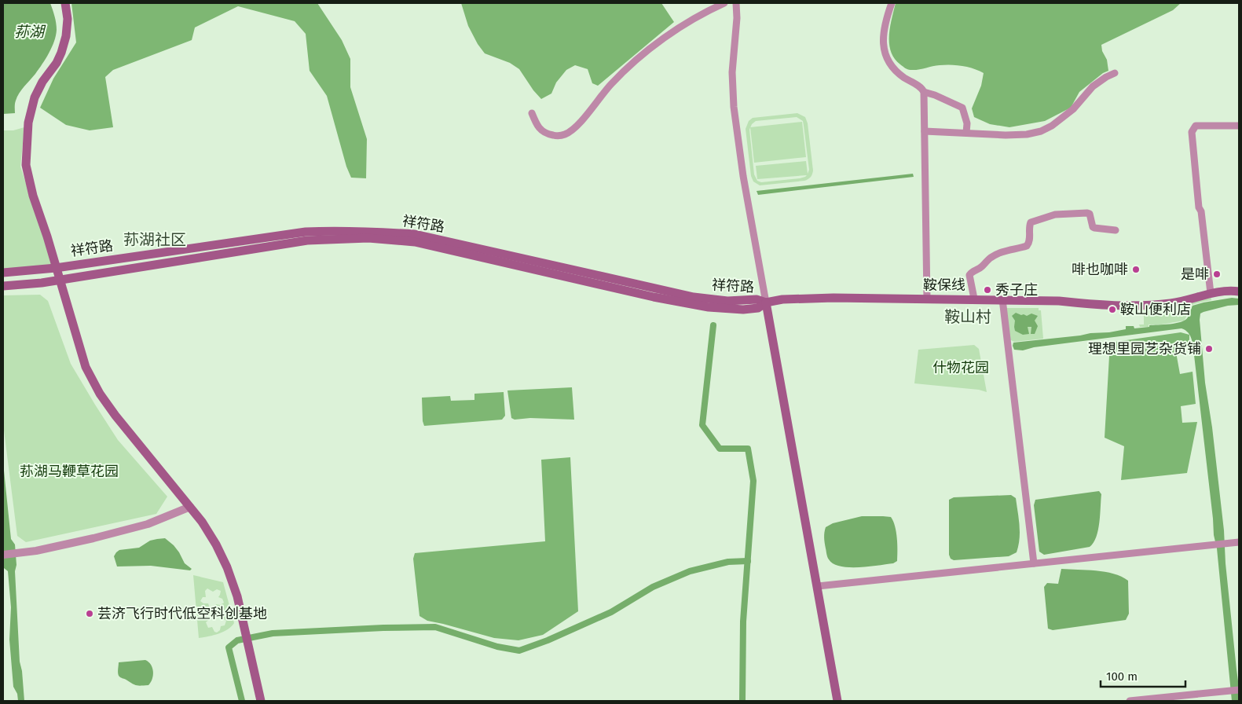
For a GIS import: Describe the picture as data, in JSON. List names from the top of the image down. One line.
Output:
{"streets":{"main road":["祥符路","鞍保线"]},"crossings":[["祥符路","鞍保线"]],"districts":["荪湖社区","鞍山村"],"water":["荪湖"],"parks":["什物花园","荪湖马鞭草花园"],"places":["啡也咖啡","是啡","秀子庄","鞍山便利店","理想里园艺杂货铺","芸济飞行时代低空科创基地"],"scale_bar":"100 m"}
